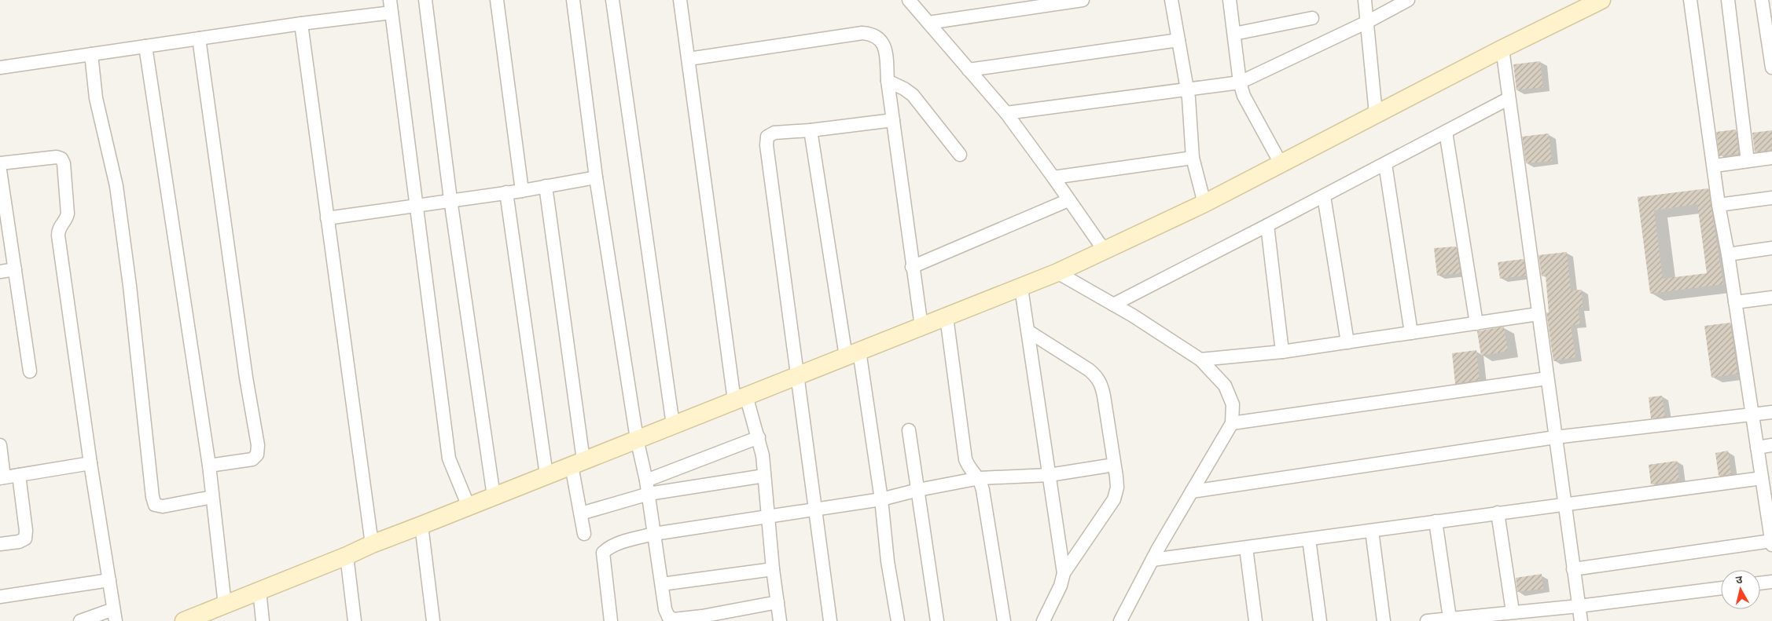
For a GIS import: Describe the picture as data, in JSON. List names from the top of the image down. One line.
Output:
{"north":"top"}
